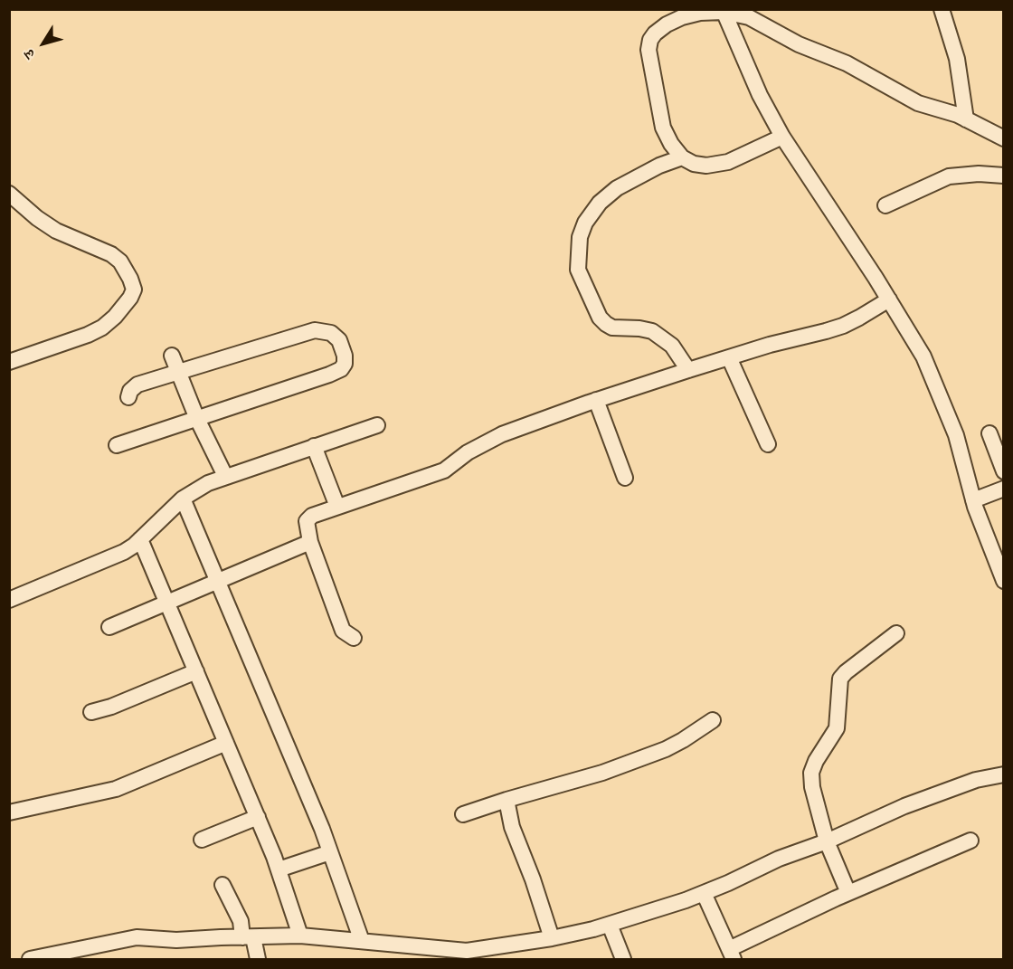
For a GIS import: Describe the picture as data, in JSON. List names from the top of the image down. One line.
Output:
{"north":"bottom left"}
